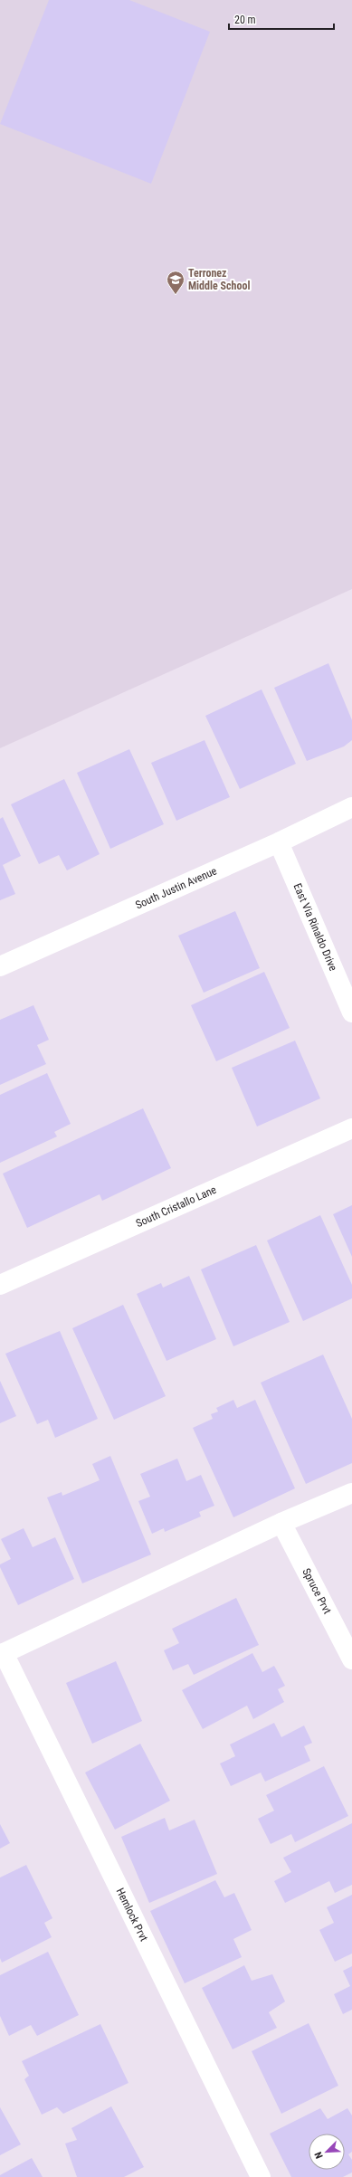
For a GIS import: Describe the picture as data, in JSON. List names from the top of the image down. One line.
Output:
{"streets":{"street":["South Justin Avenue","East Via Rinaldo Drive","South Cristallo Lane","Spruce Prvt","Hemlock Prvt"]},"crossings":[["South Justin Avenue","East Via Rinaldo Drive"]],"places":{"school or university":["Terronez Middle School"]},"scale_bar":"20 m","north":"bottom left"}
